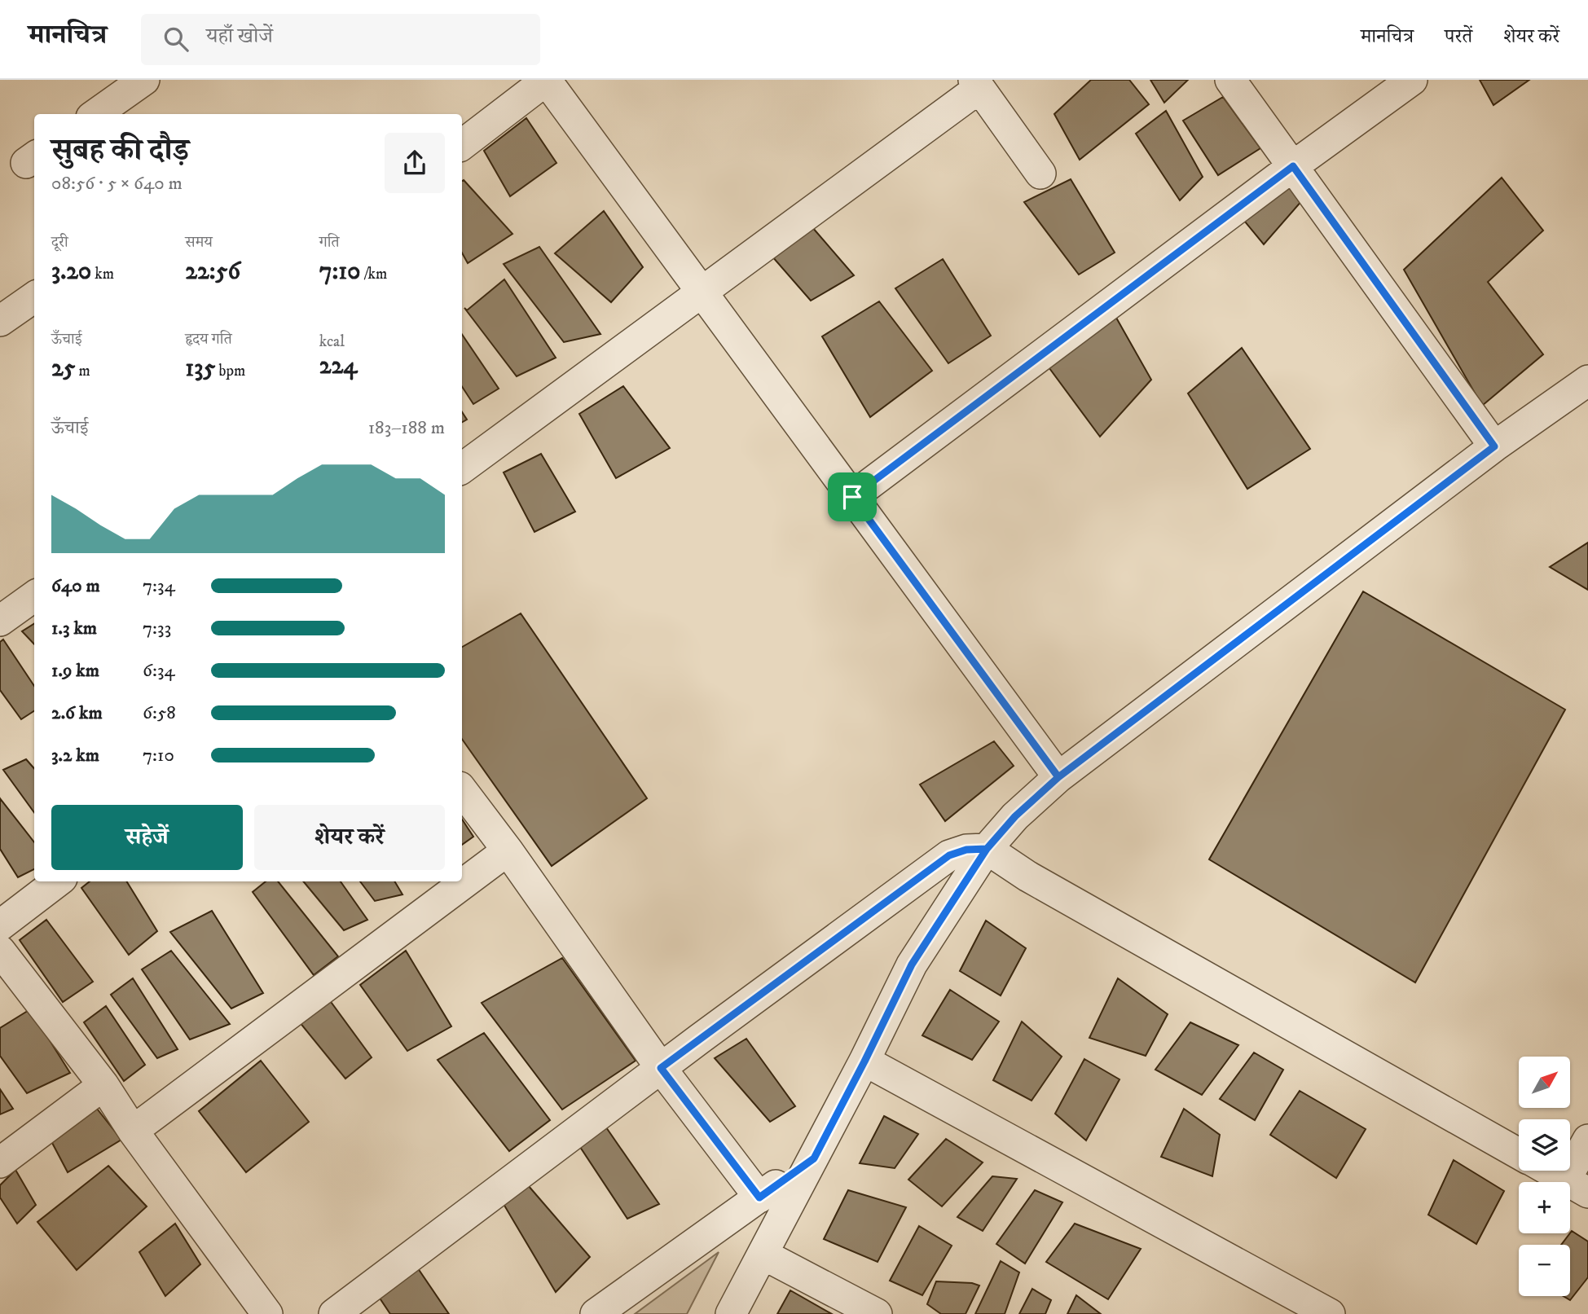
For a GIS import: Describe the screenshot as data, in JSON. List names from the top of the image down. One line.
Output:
{"north":"top right","page":{"header":"मानचित्र","search":"यहाँ खोजें","nav":["मानचित्र","परतें","शेयर करें"],"heading":["सुबह की दौड़","08:56 · 5 × 640 m"],"stats":[["दूरी","3.20 km"],["समय","22:56"],["गति","7:10 /km"],["ऊँचाई","25 m"],["हृदय गति","135 bpm"],["kcal","224"]],"chart":["ऊँचाई","183–188 m"],"list":[{"name":"640 m","note":"7:34"},{"name":"1.3 km","note":"7:33"},{"name":"1.9 km","note":"6:34"},{"name":"2.6 km","note":"6:58"},{"name":"3.2 km","note":"7:10"}],"buttons":["सहेजें","शेयर करें"],"map_buttons":["+","−"]}}
